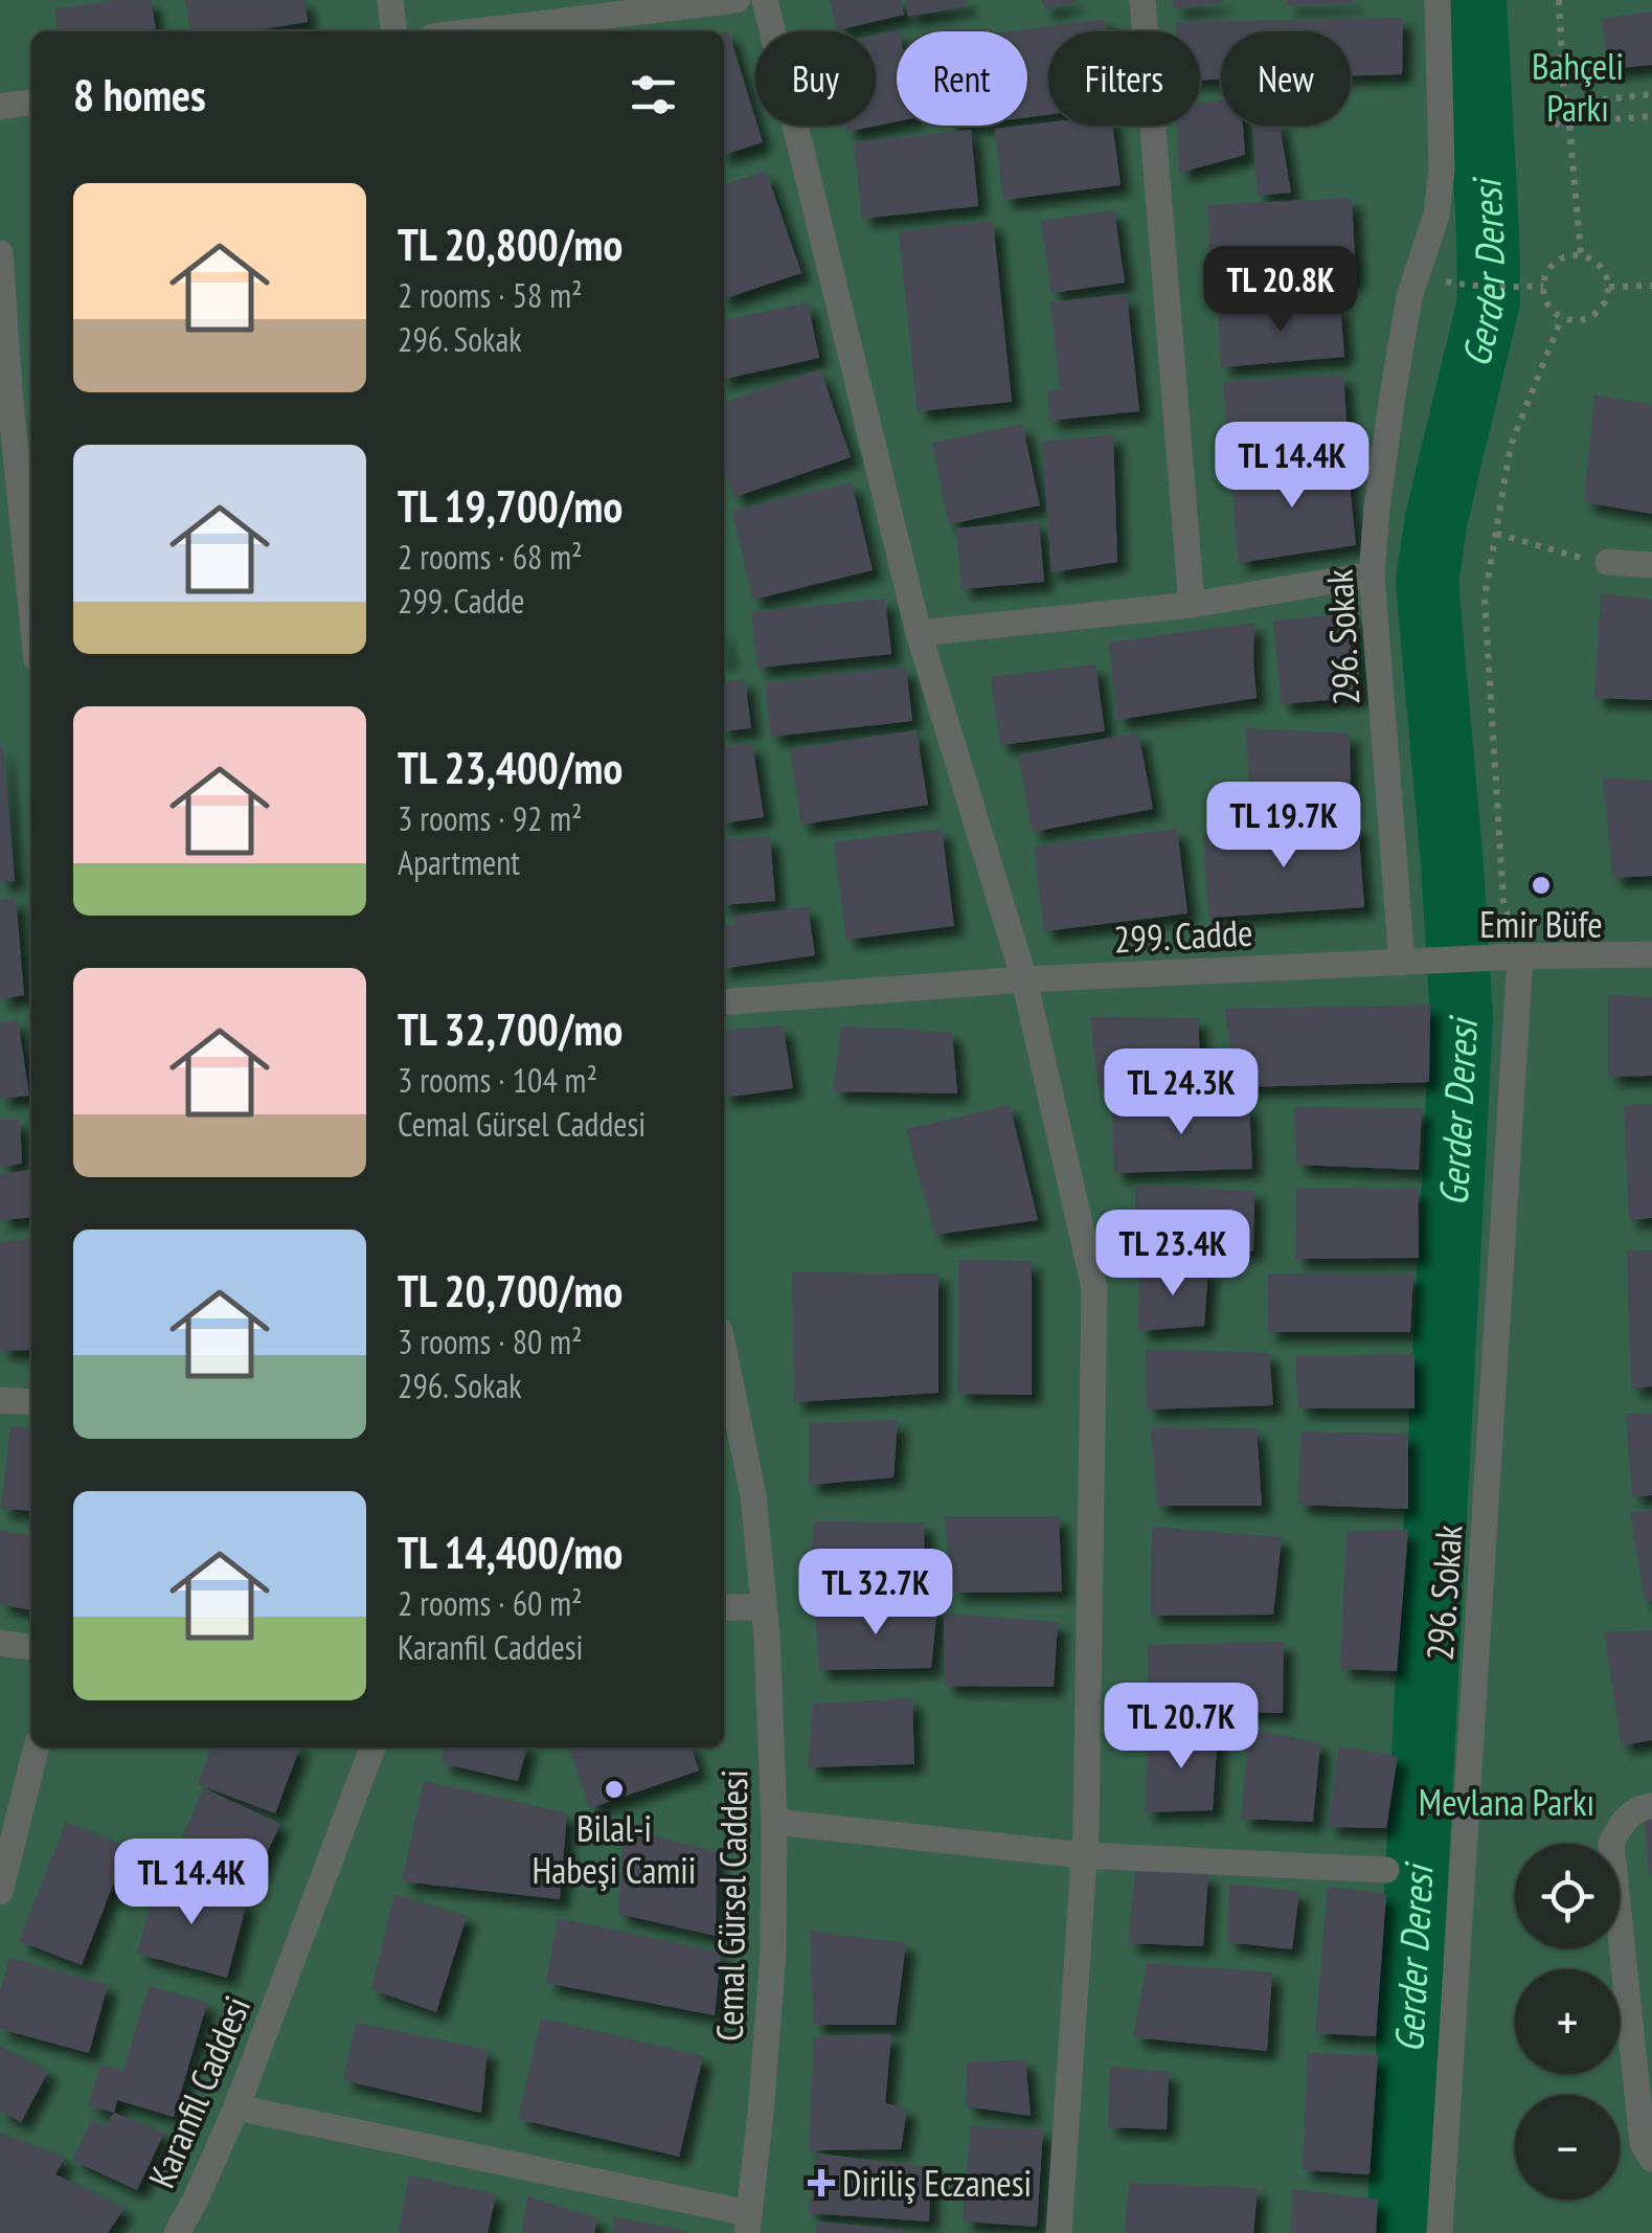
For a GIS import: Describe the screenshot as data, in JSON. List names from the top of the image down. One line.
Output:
{"streets":{"street":["296. Sokak","299. Cadde","Cemal Gürsel Caddesi","Karanfil Caddesi"]},"crossings":[["296. Sokak","299. Cadde"]],"water":["Gerder Deresi"],"parks":["Bahçeli Parkı","Mevlana Parkı"],"places":{"other":["Emir Büfe","Bilal-i Habeşi Camii"],"health":["Diriliş Eczanesi"]},"page":{"chip":["Buy","Rent","Filters","New"],"heading":"8 homes","list":[{"name":"TL 20,800/mo","note":"2 rooms · 58 m² · 296. Sokak"},{"name":"TL 19,700/mo","note":"2 rooms · 68 m² · 299. Cadde"},{"name":"TL 23,400/mo","note":"3 rooms · 92 m² · Apartment"},{"name":"TL 32,700/mo","note":"3 rooms · 104 m² · Cemal Gürsel Caddesi"},{"name":"TL 20,700/mo","note":"3 rooms · 80 m² · 296. Sokak"},{"name":"TL 14,400/mo","note":"2 rooms · 60 m² · Karanfil Caddesi"}],"price":["TL 20.8K","TL 14.4K","TL 19.7K","TL 24.3K","TL 23.4K","TL 32.7K","TL 20.7K","TL 14.4K"],"map_buttons":["+","−"]}}
